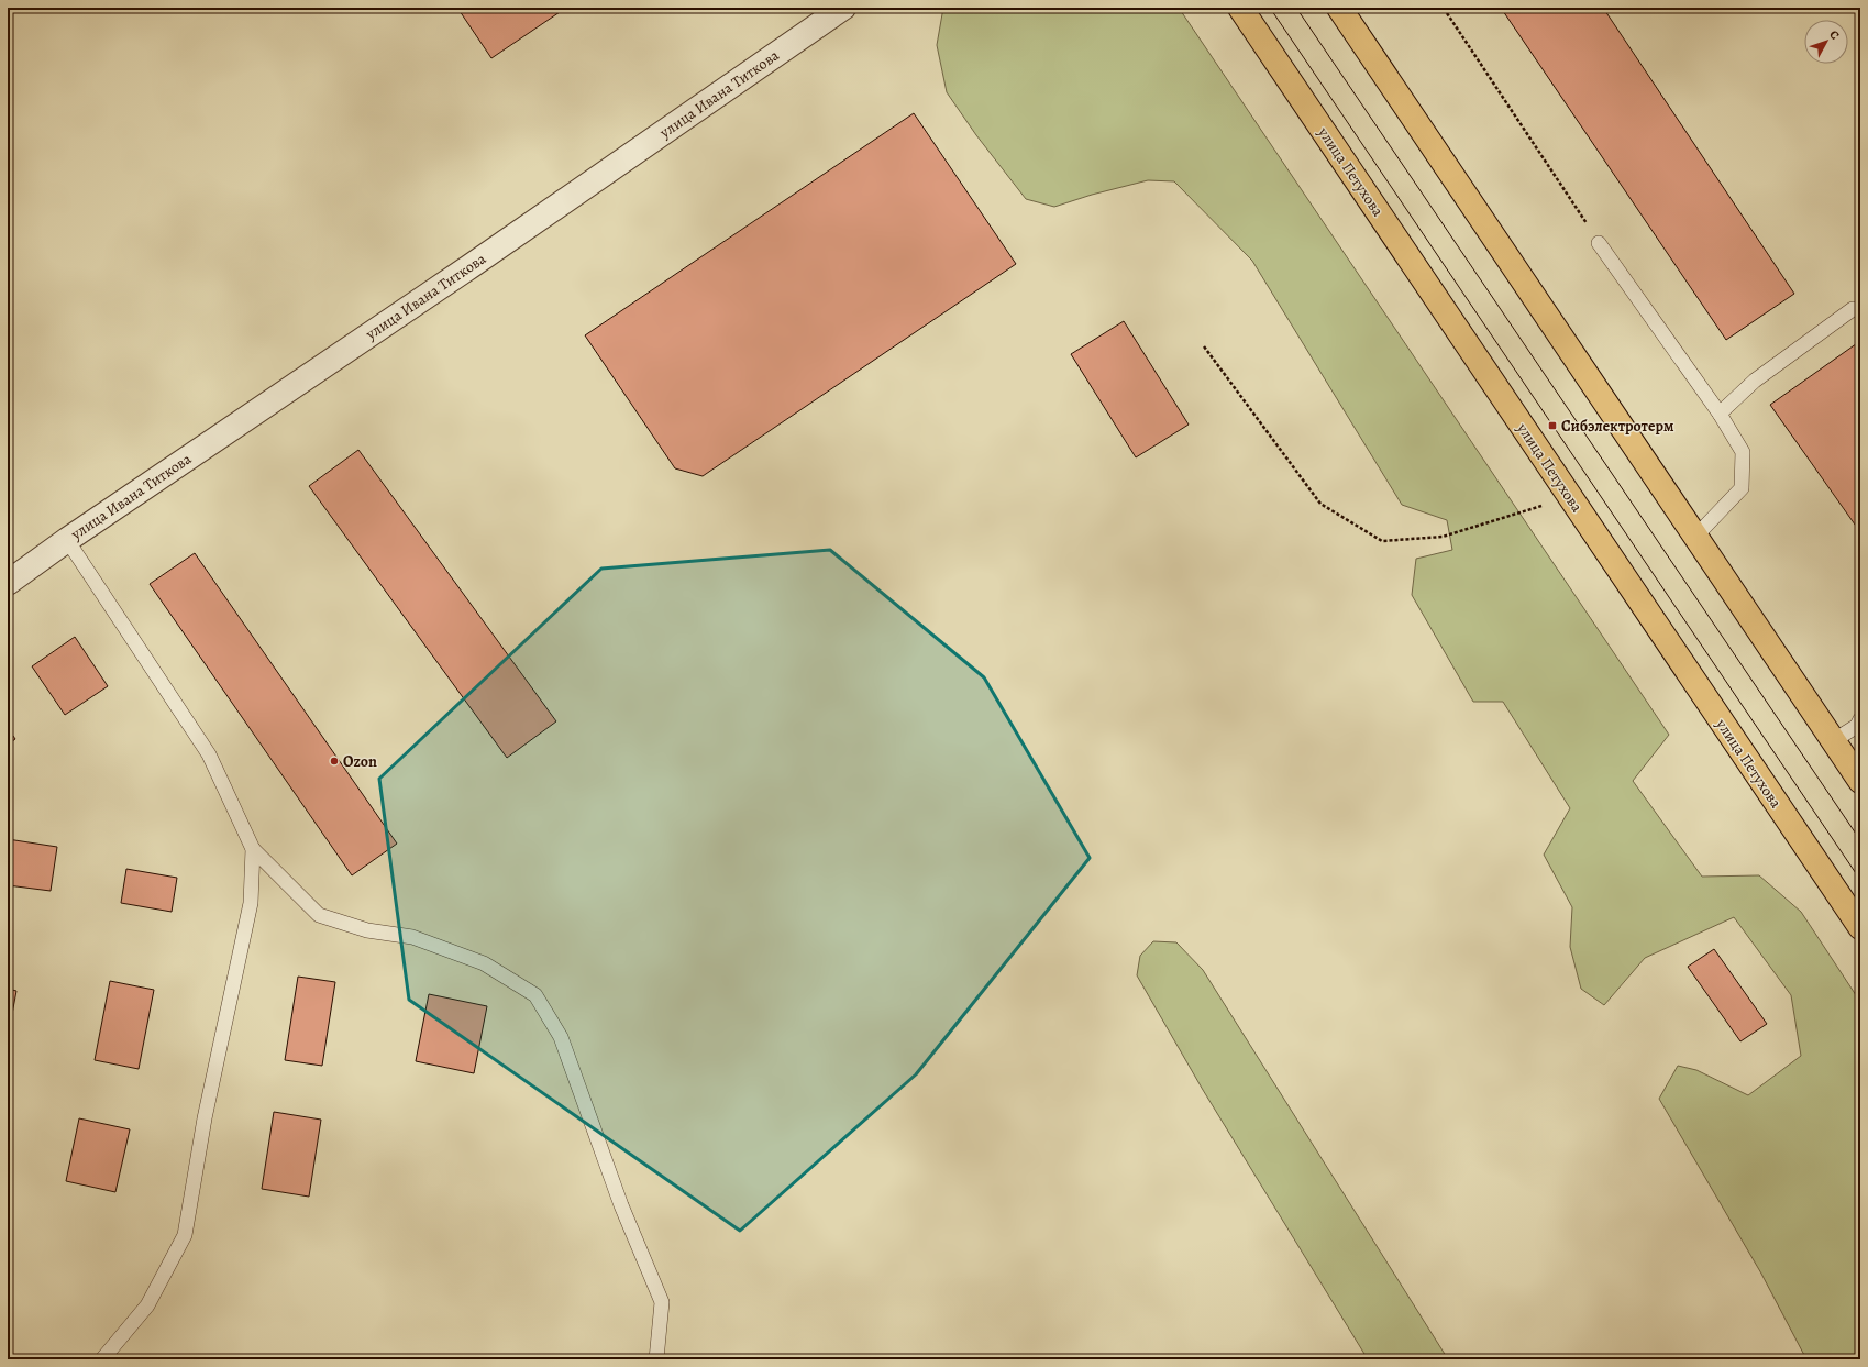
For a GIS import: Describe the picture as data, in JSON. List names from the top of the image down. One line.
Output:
{"streets":{"highway":["улица Петухова"],"street":["улица Ивана Титкова"]},"places":{"transit":["Сибэлектротерм"],"other":["Ozon"]},"north":"top right"}
